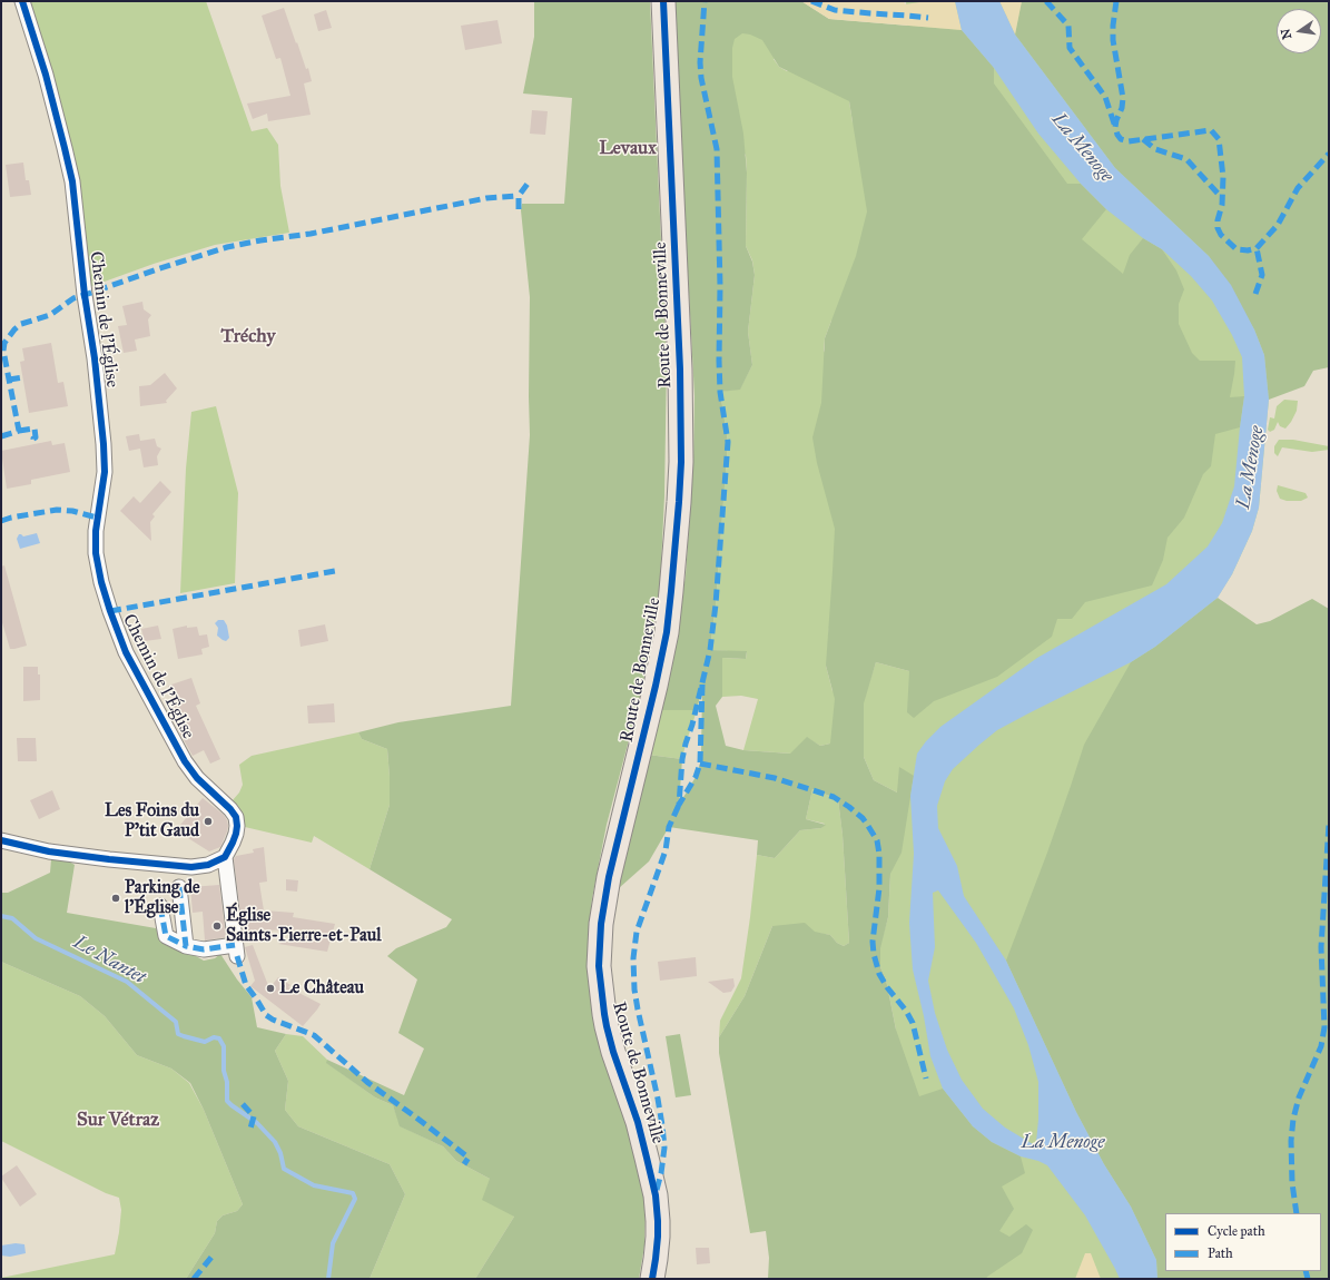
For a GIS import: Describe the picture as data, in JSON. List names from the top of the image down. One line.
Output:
{"streets":{"main road":["Route de Bonneville"],"street":["Chemin de l'Église"]},"districts":["Levaux","Tréchy","Sur Vétraz"],"water":["La Menoge","Le Nantet"],"places":["Les Foins du P'tit Gaud","Parking de l'Église","Église Saints-Pierre-et-Paul","Le Château"],"legend":["Cycle path","Path"],"north":"left"}
